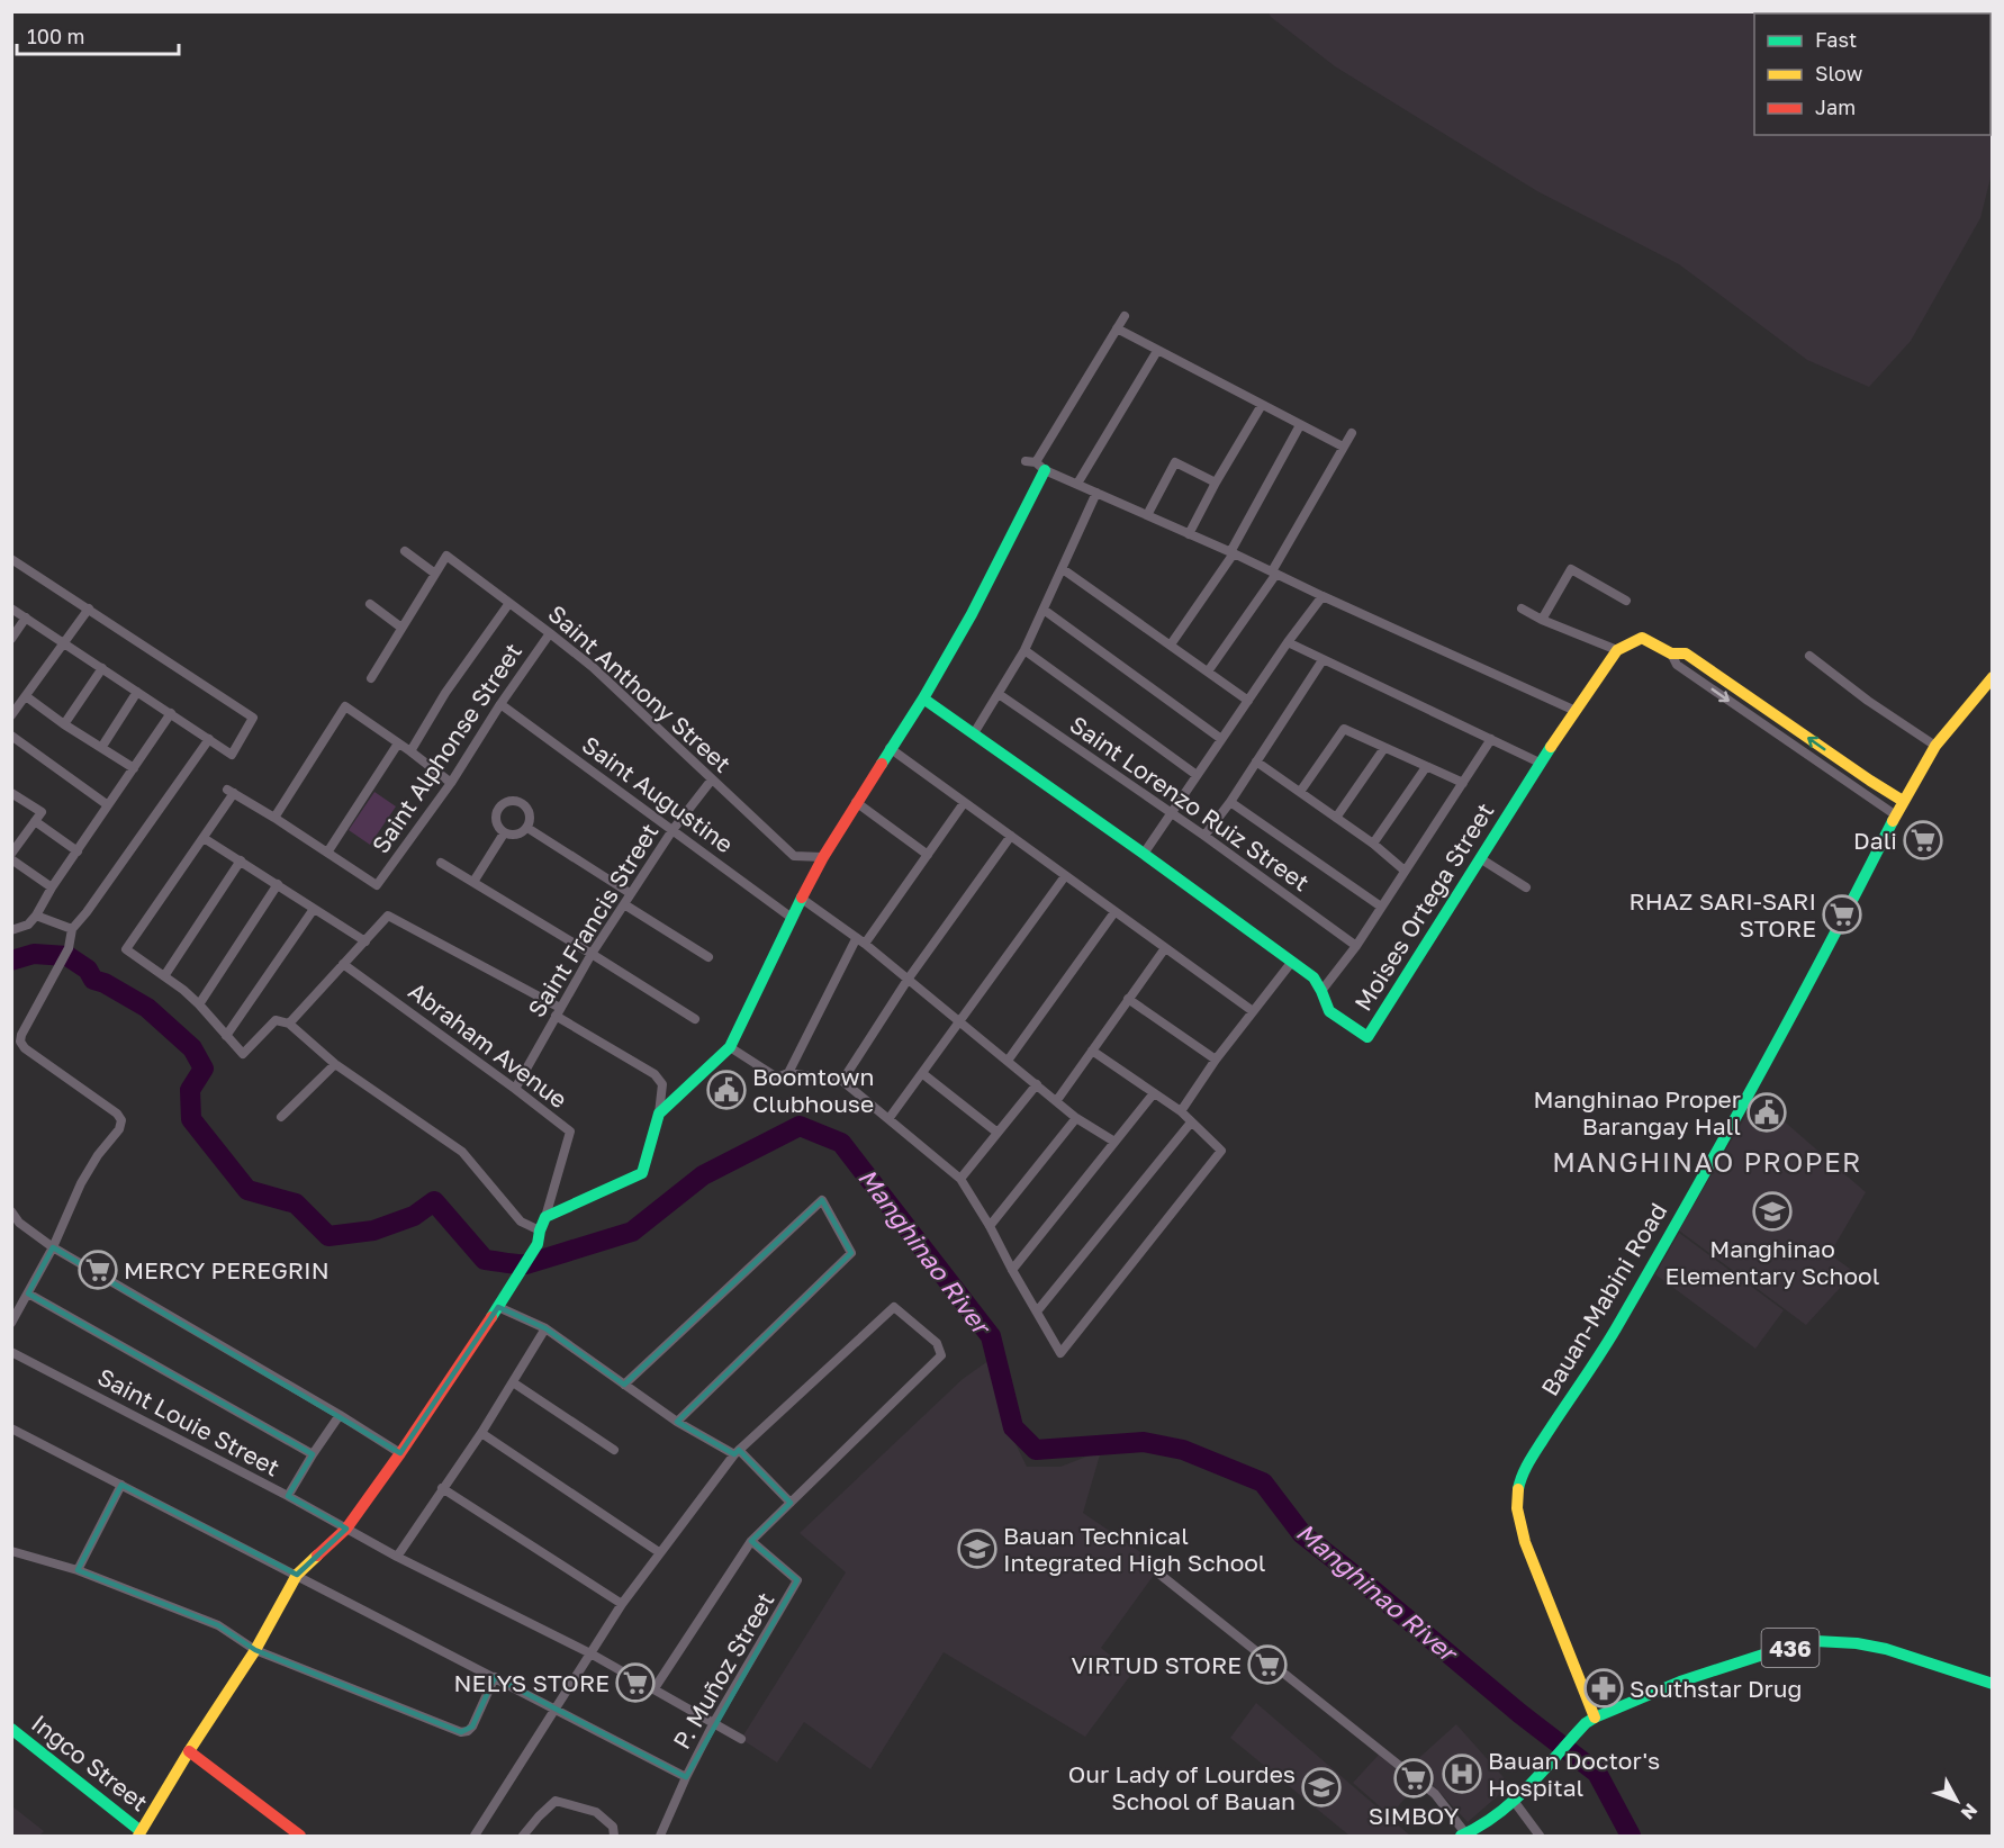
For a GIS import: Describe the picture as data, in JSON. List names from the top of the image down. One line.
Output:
{"streets":{"street":["Saint Anthony Street","Saint Alphonse Street","Saint Augustine","Saint Lorenzo Ruiz Street","Moises Ortega Street","Saint Francis Street","Abraham Avenue","Bauan-Mabini Road","Saint Louie Street","436","P. Muñoz Street","Ingco Street"]},"crossings":[["Saint Anthony Street","Saint Alphonse Street"],["Saint Anthony Street","Saint Francis Street"],["Saint Alphonse Street","Saint Augustine"],["Saint Augustine","Saint Francis Street"],["Saint Francis Street","Abraham Avenue"],["Bauan-Mabini Road","436"],["Saint Louie Street","P. Muñoz Street"]],"districts":["MANGHINAO PROPER"],"water":["Manghinao River"],"places":{"supermarket":["Dali","RHAZ SARI-SARI STORE","MERCY PEREGRIN","VIRTUD STORE","NELYS STORE","SIMBOY"],"public building":["Boomtown Clubhouse","Manghinao Proper Barangay Hall"],"school or university":["Manghinao Elementary School","Bauan Technical Integrated High School","Our Lady of Lourdes School of Bauan"],"pharmacy":["Southstar Drug"],"hospital":["Bauan Doctor's Hospital"]},"legend":["Fast","Slow","Jam"],"scale_bar":"100 m","north":"bottom right"}
